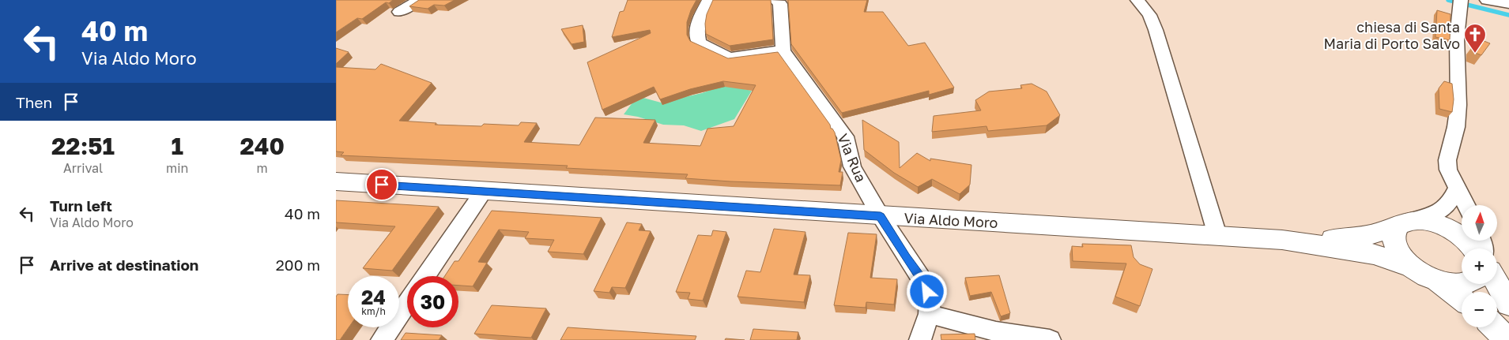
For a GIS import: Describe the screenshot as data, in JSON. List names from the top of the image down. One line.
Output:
{"streets":{"street":["Via Rua","Via Aldo Moro"]},"crossings":[["Via Rua","Via Aldo Moro"]],"places":{"church":["chiesa di Santa Maria di Porto Salvo"]},"north":"top","page":{"turn":["40 m","Via Aldo Moro"],"then":"Then","eta":["22:51","Arrival","1","min","240","m"],"list":[{"name":"Turn left","note":"Via Aldo Moro","value":"40 m"},{"name":"Arrive at destination","value":"200 m"}],"map_buttons":["+","−"],"speed":"24 km/h","limit":"30"}}
